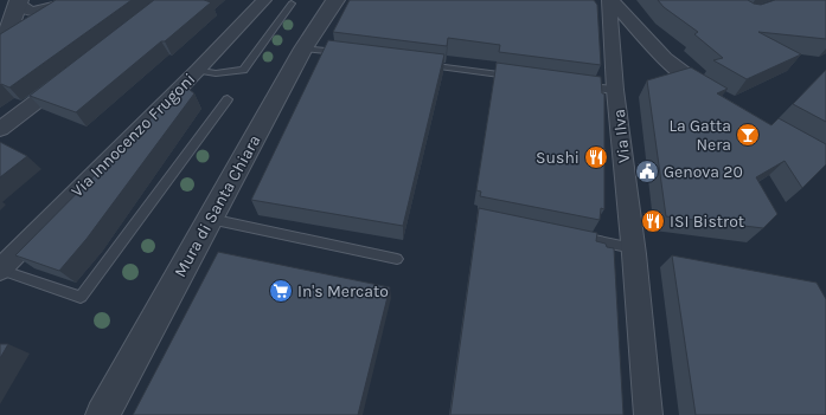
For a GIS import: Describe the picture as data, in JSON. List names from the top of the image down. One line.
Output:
{"streets":{"street":["Via Innocenzo Frugoni","Via Ilva","Mura di Santa Chiara"]},"places":{"bar":["La Gatta Nera"],"restaurant":["Sushi","ISI Bistrot"],"public building":["Genova 20"],"supermarket":["In's Mercato"]}}
